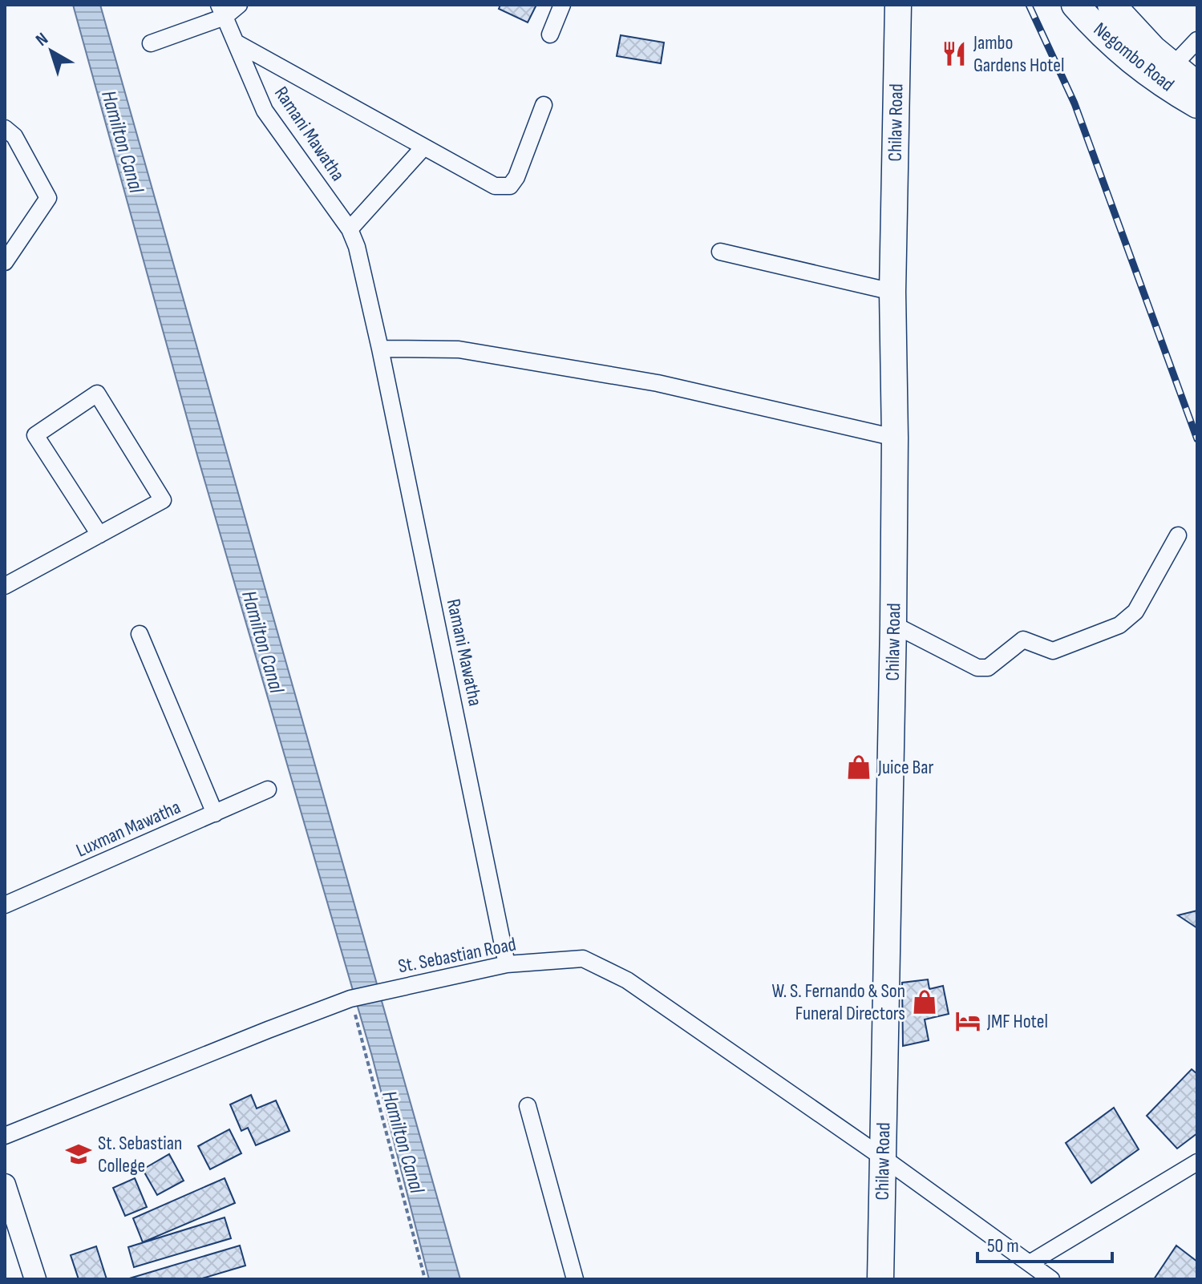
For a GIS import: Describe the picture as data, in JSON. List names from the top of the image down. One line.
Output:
{"streets":{"highway":["Negombo Road"],"main road":["Chilaw Road"],"street":["Ramani Mawatha","Luxman Mawatha","St. Sebastian Road"]},"crossings":[["Chilaw Road","St. Sebastian Road"],["Ramani Mawatha","St. Sebastian Road"]],"water":["Hamilton Canal"],"places":{"restaurant":["Jambo Gardens Hotel"],"shop":["Juice Bar","W. S. Fernando & Son Funeral Directors"],"hotel":["JMF Hotel"],"school or university":["St. Sebastian College"]},"scale_bar":"50 m","north":"top left"}
